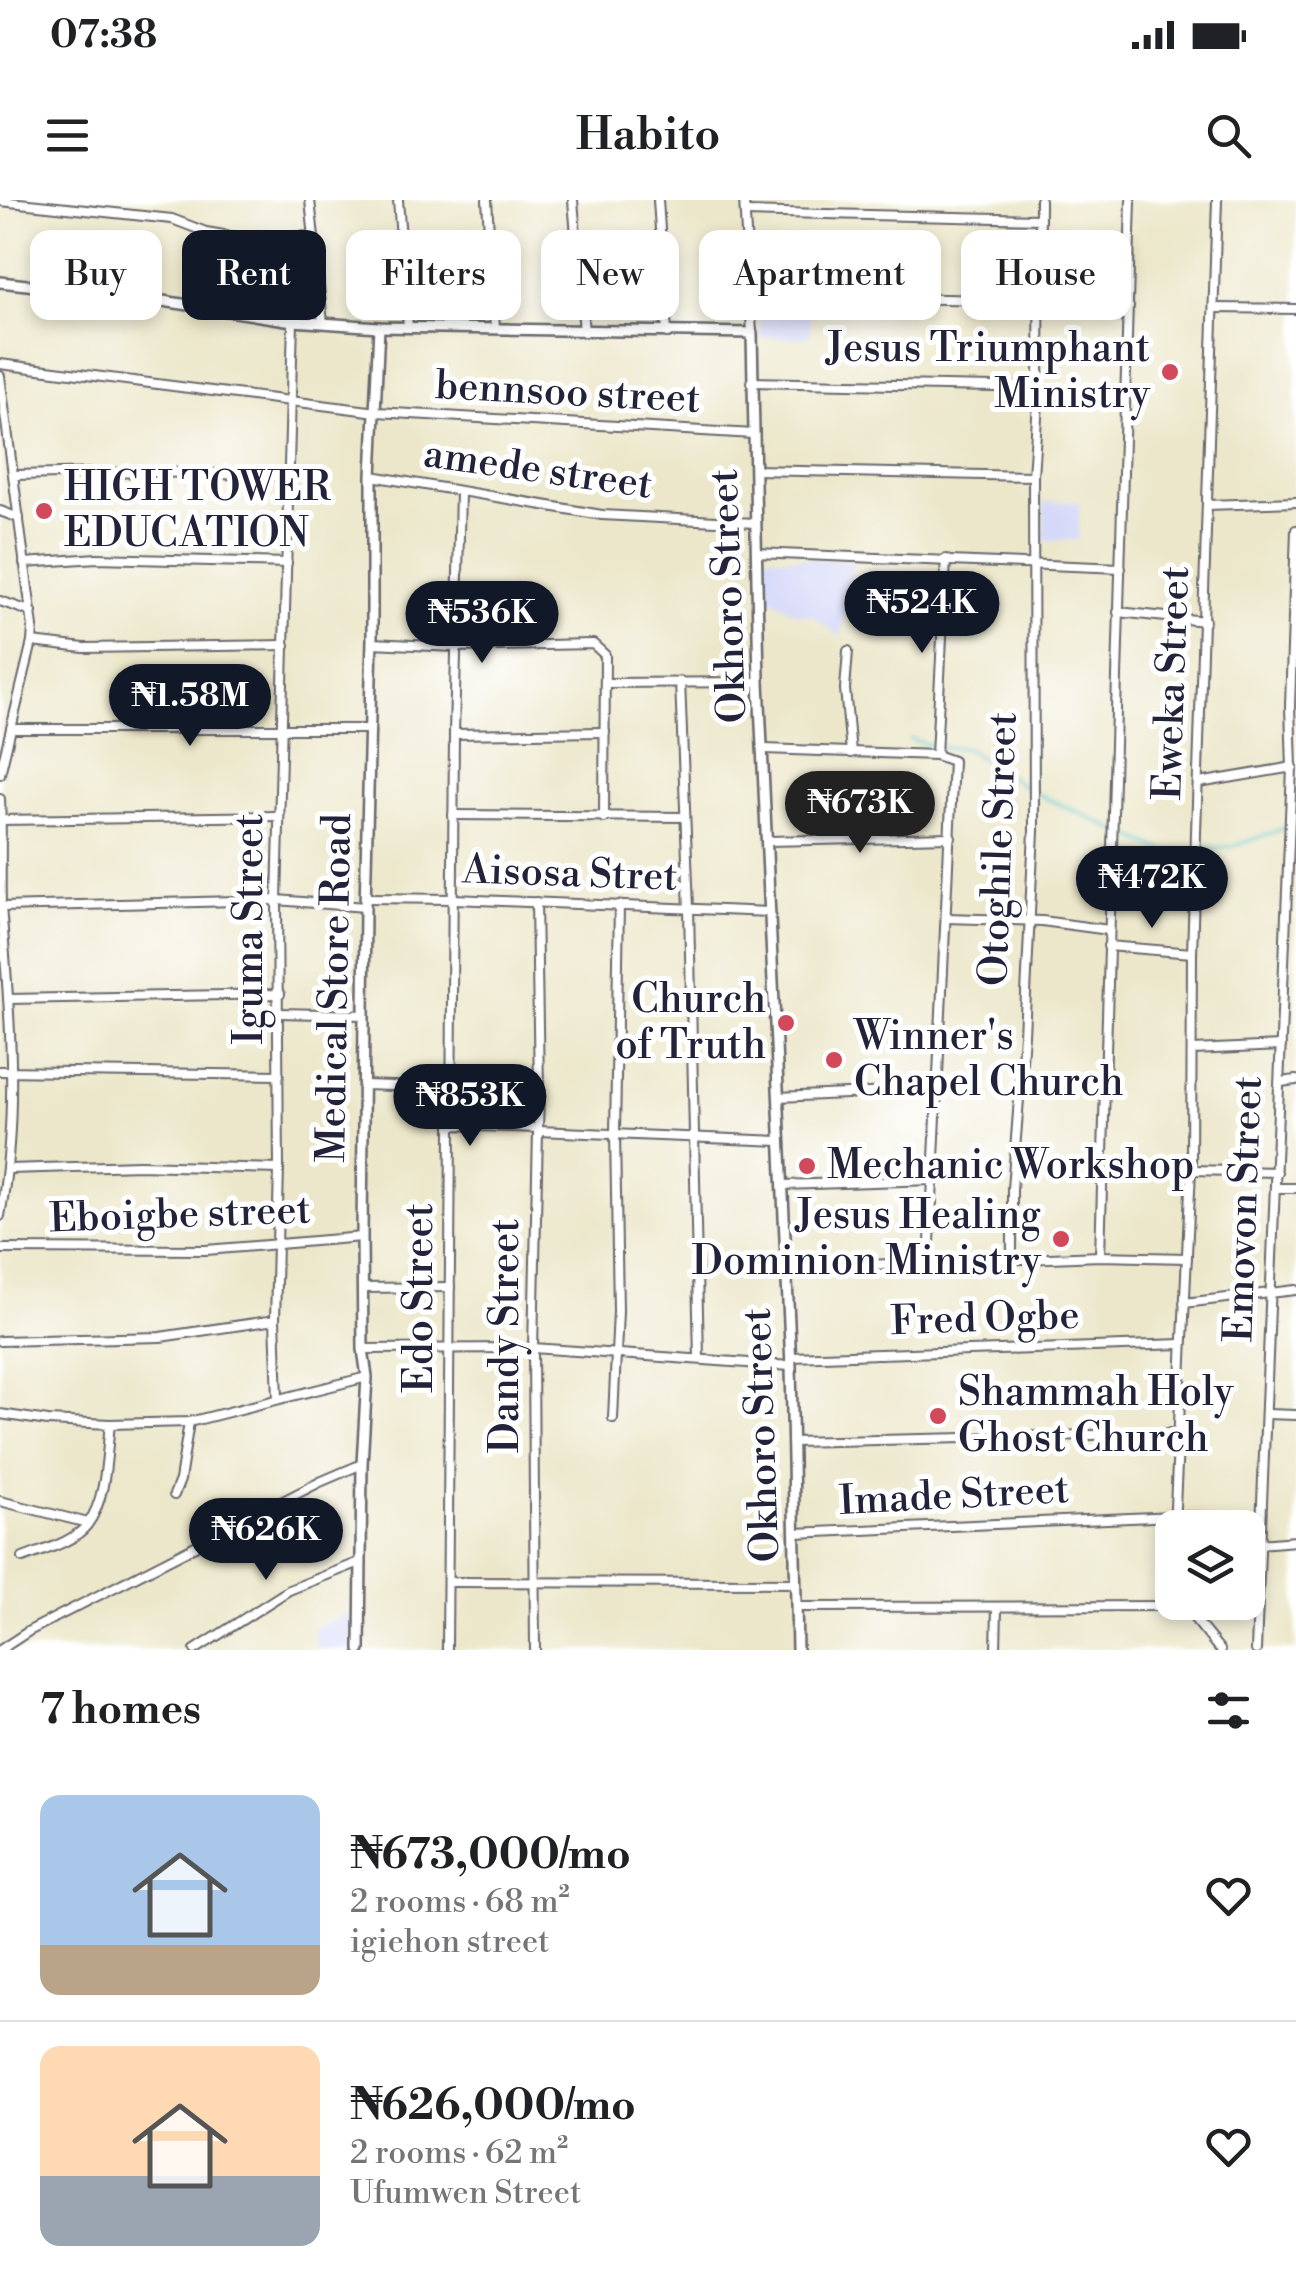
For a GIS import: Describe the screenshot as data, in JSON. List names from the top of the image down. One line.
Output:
{"streets":{"street":["bennsoo street","amede street","Okhoro Street","Eweka Street","Otoghile Street","Aisosa Stret","Iguma Street","Medical Store Road","Emovon Street","Eboigbe street","Edo Street","Fred Ogbe","Dandy Street","Imade Street"]},"crossings":[["bennsoo street","Okhoro Street"],["bennsoo street","Iguma Street"],["bennsoo street","Medical Store Road"],["amede street","Okhoro Street"],["amede street","Medical Store Road"],["amede street","Edo Street"],["Okhoro Street","Aisosa Stret"],["Okhoro Street","Fred Ogbe"],["Okhoro Street","Imade Street"],["Eweka Street","Fred Ogbe"],["Aisosa Stret","Iguma Street"],["Aisosa Stret","Medical Store Road"],["Aisosa Stret","Edo Street"],["Aisosa Stret","Dandy Street"],["Iguma Street","Eboigbe street"],["Medical Store Road","Eboigbe street"],["Medical Store Road","Fred Ogbe"],["Edo Street","Fred Ogbe"],["Fred Ogbe","Dandy Street"]],"places":["Jesus Triumphant Ministry","HIGH TOWER EDUCATION","Church of Truth","Winner's Chapel Church","Mechanic Workshop","Jesus Healing Dominion Ministry","Shammah Holy Ghost Church"],"page":{"status":"07:38","header":"Habito","chip":["Buy","Rent","Filters","New","Apartment","House"],"price":["₦524K","₦536K","₦1.58M","₦673K","₦472K","₦853K","₦626K"],"heading":"7 homes","list":[{"name":"₦673,000/mo","note":"2 rooms · 68 m² · igiehon street"},{"name":"₦626,000/mo","note":"2 rooms · 62 m² · Ufumwen Street"}]}}
